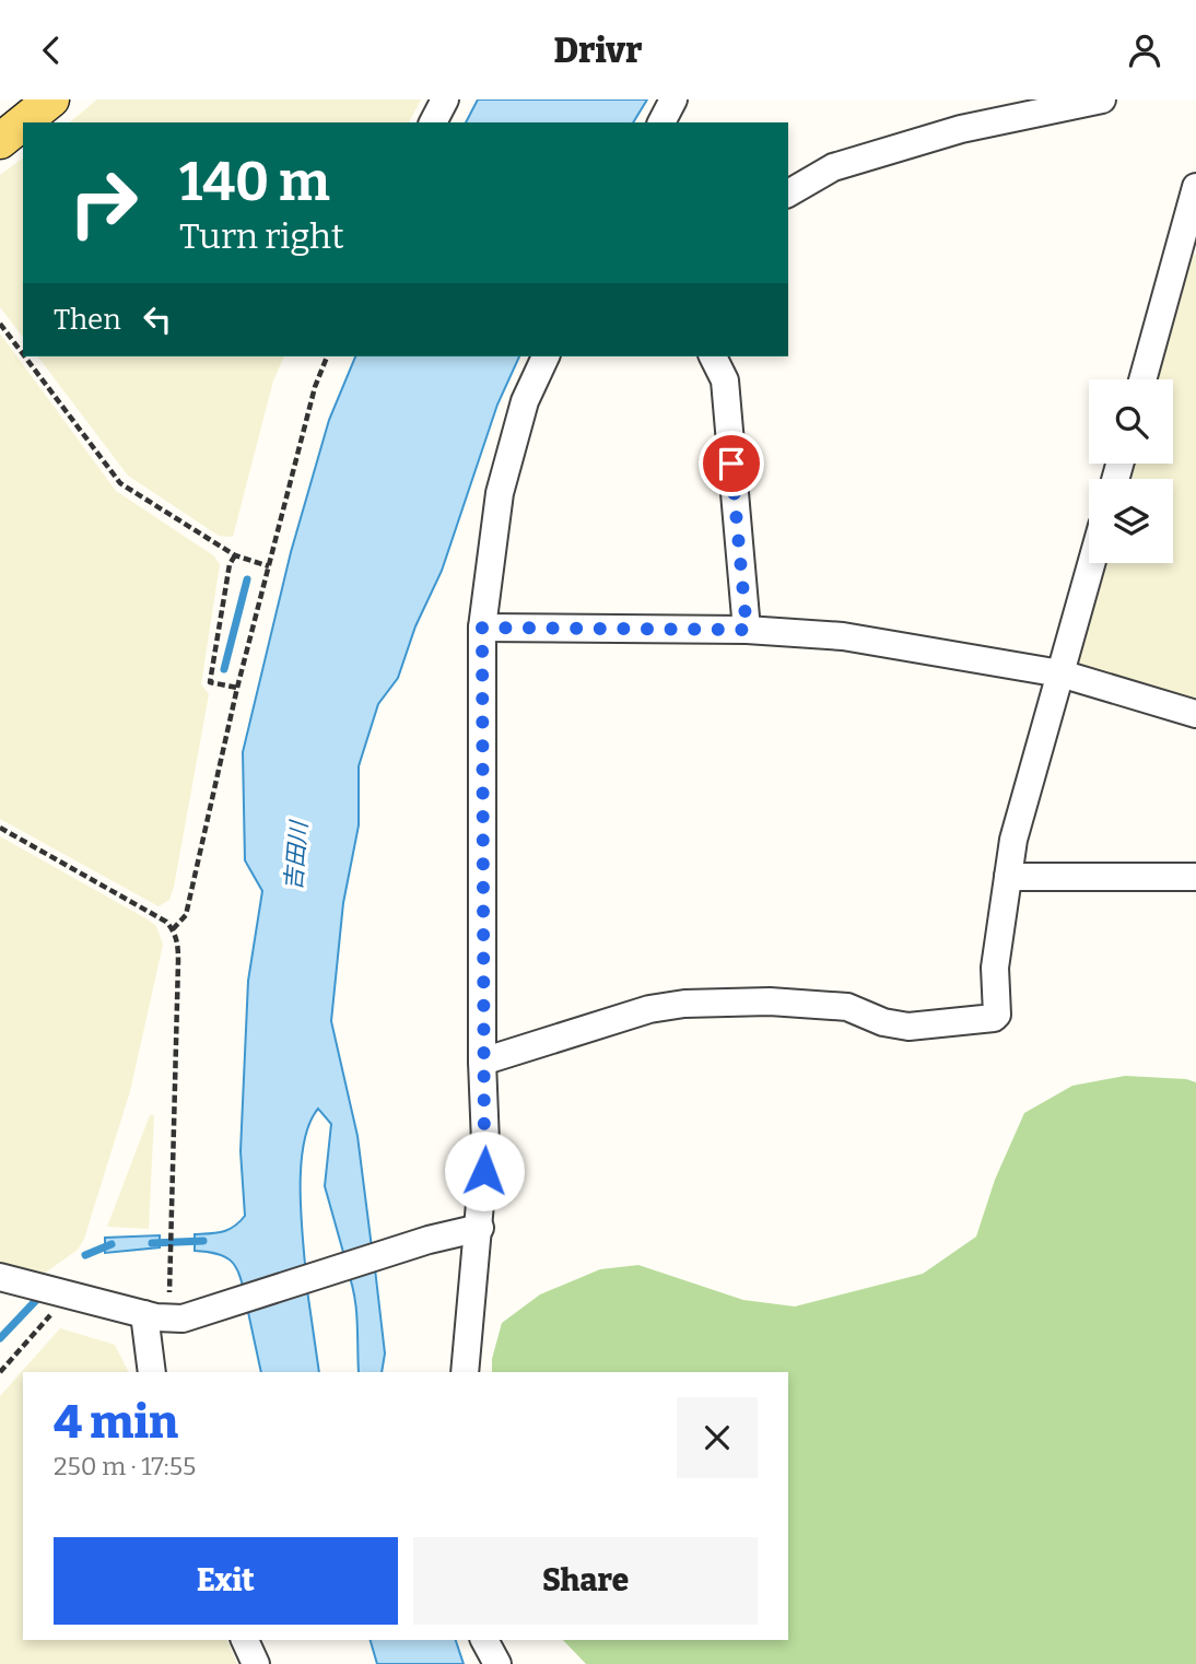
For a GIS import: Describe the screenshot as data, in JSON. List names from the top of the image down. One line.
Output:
{"water":["吉田川"],"page":{"header":"Drivr","turn":["140 m","Turn right"],"then":"Then","heading":["4 min","250 m · 17:55"],"buttons":["Exit","Share"]}}
